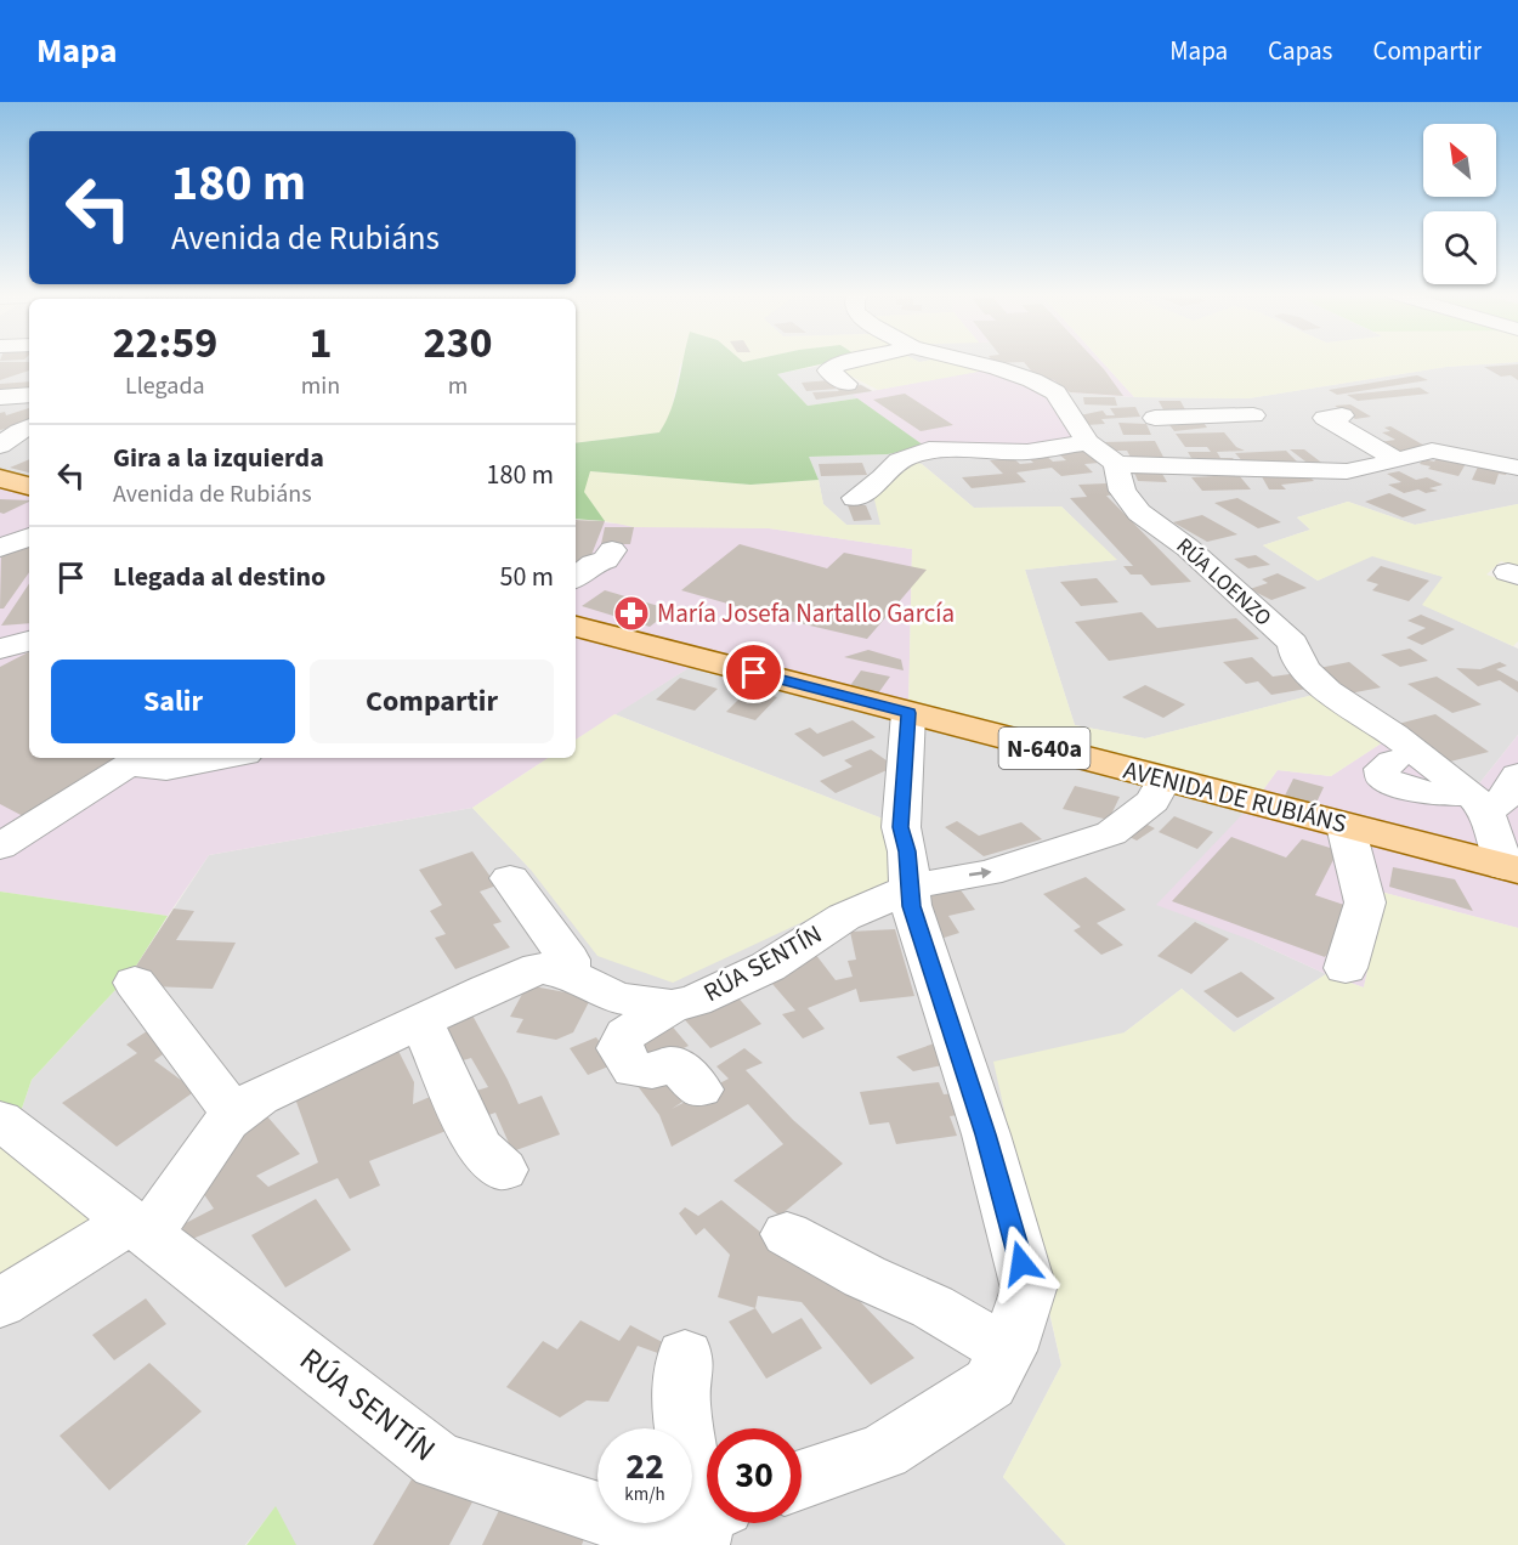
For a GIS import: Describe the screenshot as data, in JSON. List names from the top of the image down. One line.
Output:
{"streets":{"main road":["N-640a","AVENIDA DE RUBIÁNS"],"street":["RÚA LOENZO","RÚA SENTÍN"]},"crossings":[["AVENIDA DE RUBIÁNS","RÚA SENTÍN"]],"places":{"pharmacy":["María Josefa Nartallo García"]},"north":"top left","page":{"header":"Mapa","nav":["Mapa","Capas","Compartir"],"turn":["180 m","Avenida de Rubiáns"],"eta":["22:59","Llegada","1","min","230","m"],"list":[{"name":"Gira a la izquierda","note":"Avenida de Rubiáns","value":"180 m"},{"name":"Llegada al destino","value":"50 m"}],"buttons":["Salir","Compartir"],"speed":"22 km/h","limit":"30"}}
